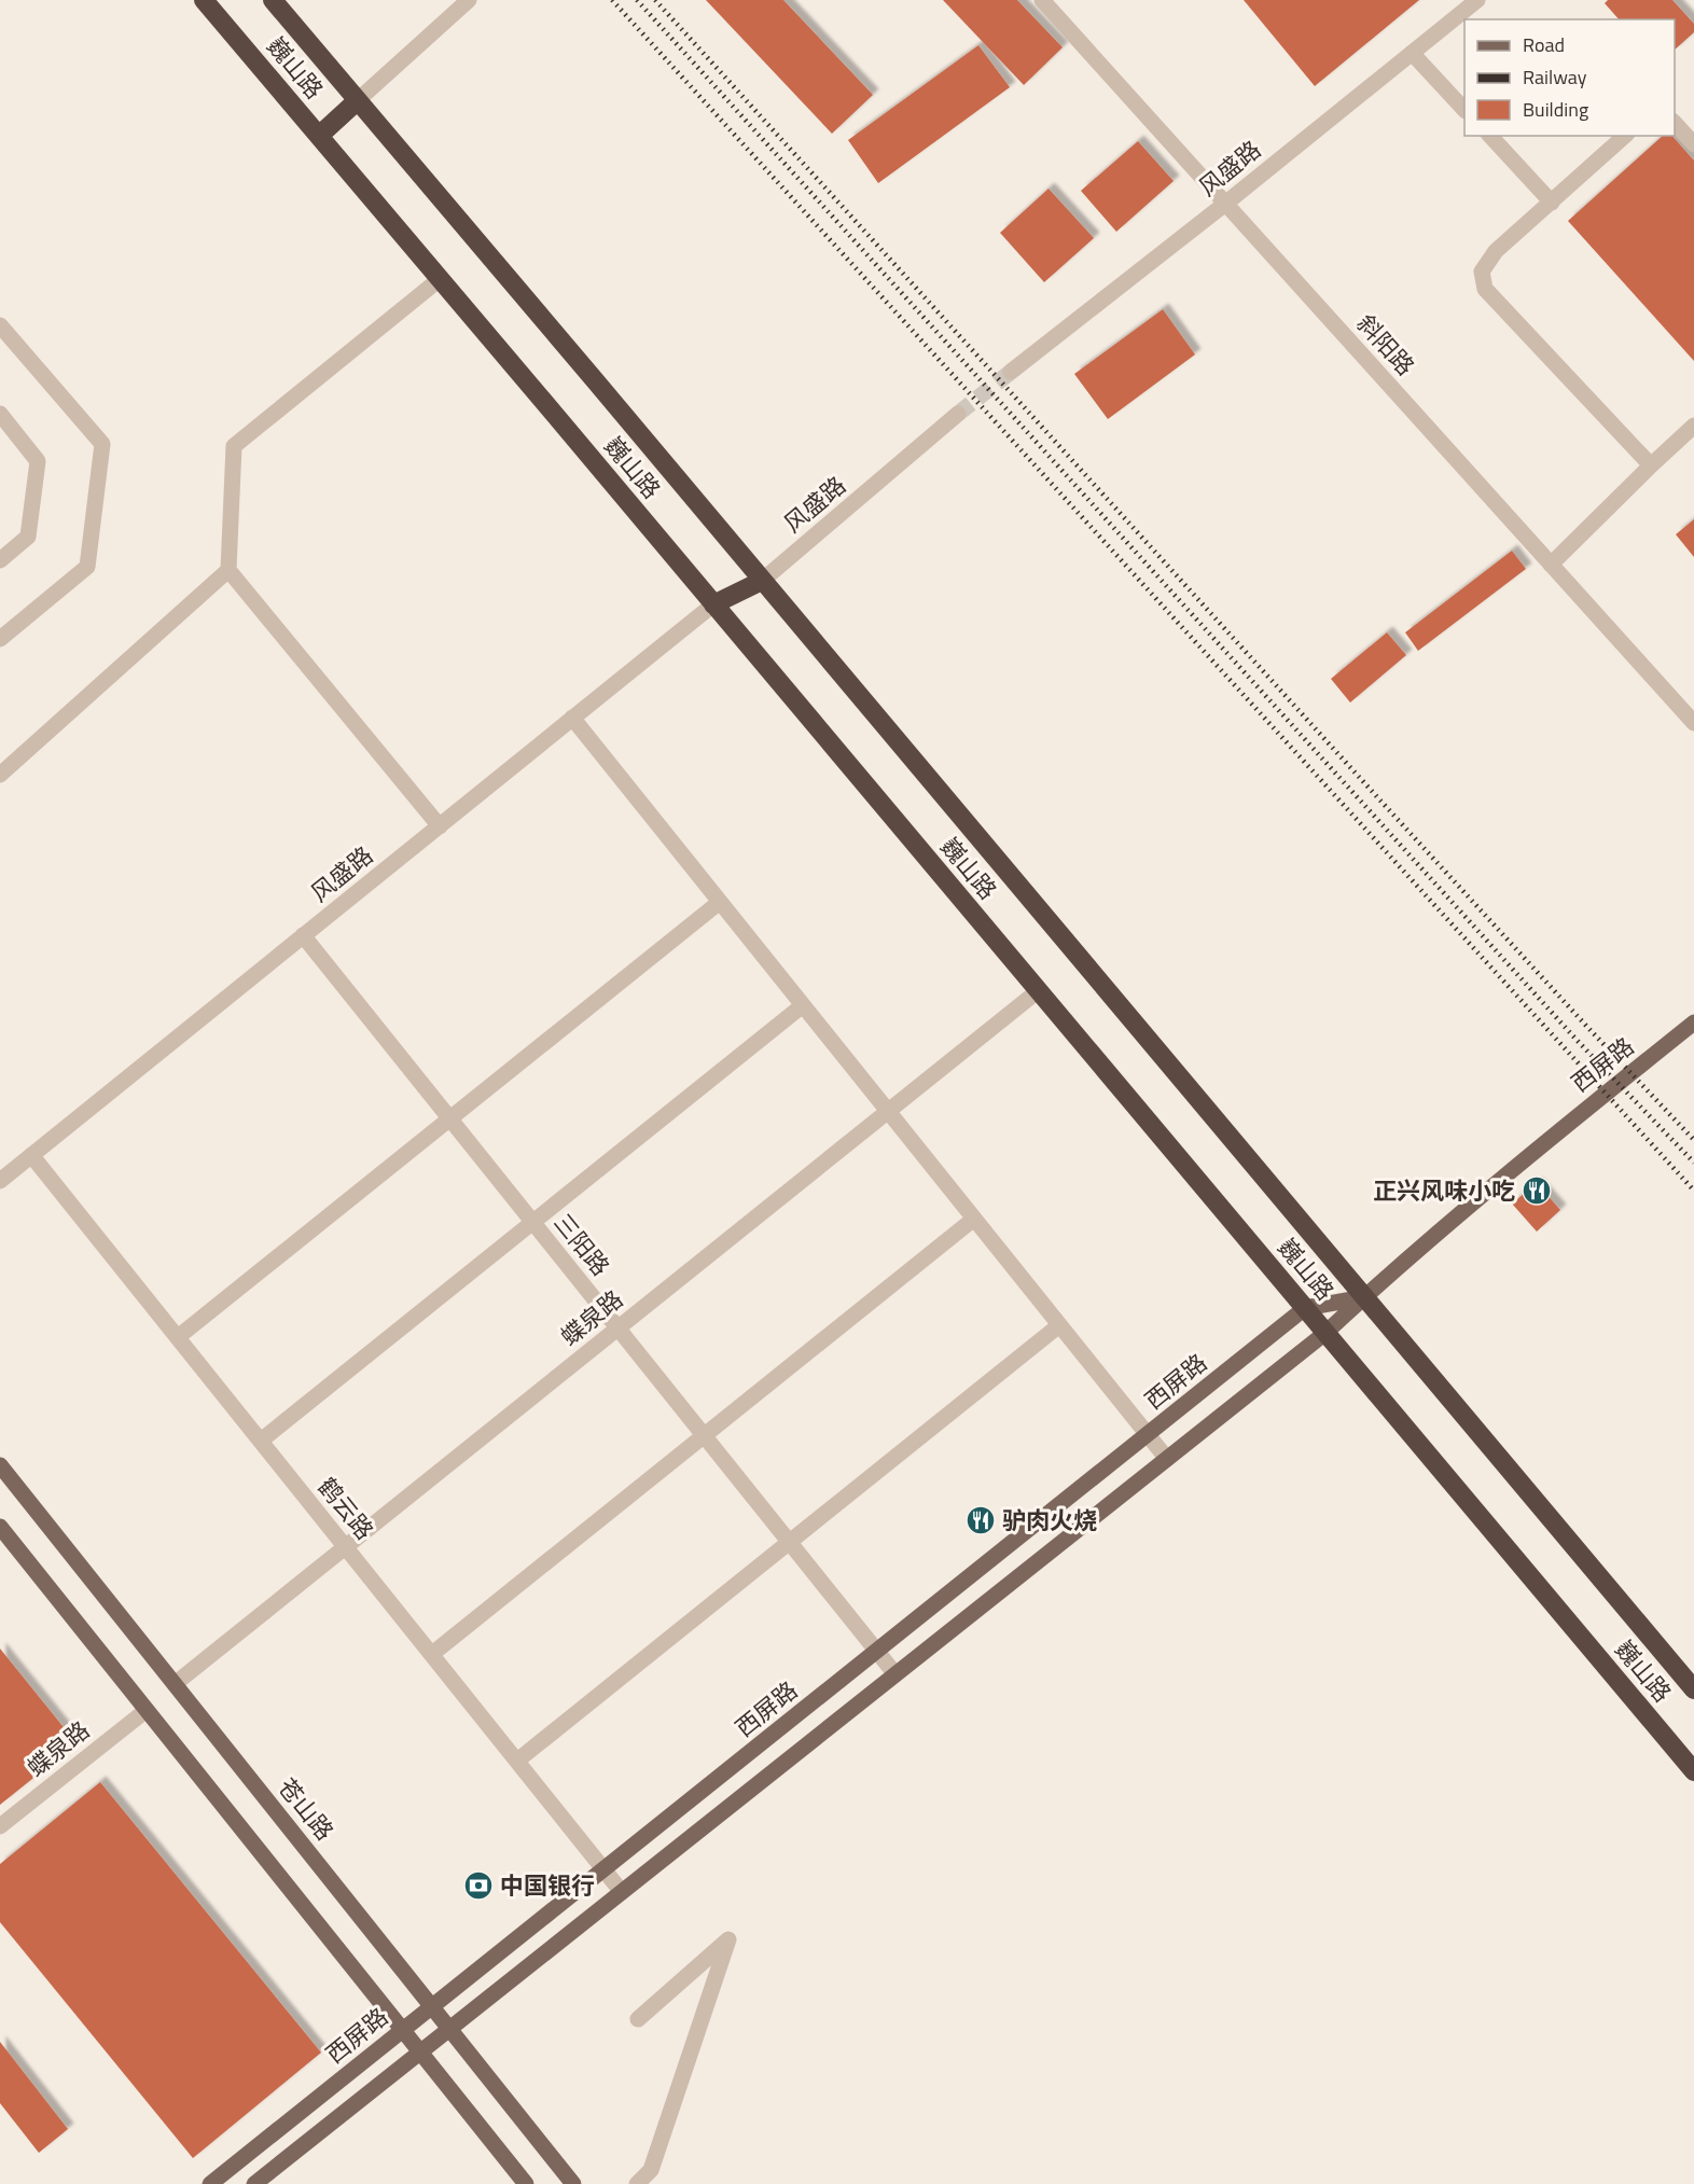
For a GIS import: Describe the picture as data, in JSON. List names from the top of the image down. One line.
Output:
{"streets":{"highway":["巍山路"],"main road":["西屏路","苍山路"],"street":["风盛路","斜阳路","三阳路","蝶泉路","鹤云路"]},"crossings":[["巍山路","风盛路"],["巍山路","西屏路"],["巍山路","蝶泉路"],["风盛路","斜阳路"],["风盛路","三阳路"],["风盛路","鹤云路"],["西屏路","三阳路"],["西屏路","鹤云路"],["西屏路","苍山路"],["三阳路","蝶泉路"],["蝶泉路","鹤云路"],["蝶泉路","苍山路"]],"places":{"restaurant":["正兴风味小吃","驴肉火烧"],"bank":["中国银行"]},"legend":["Road","Railway","Building"]}
